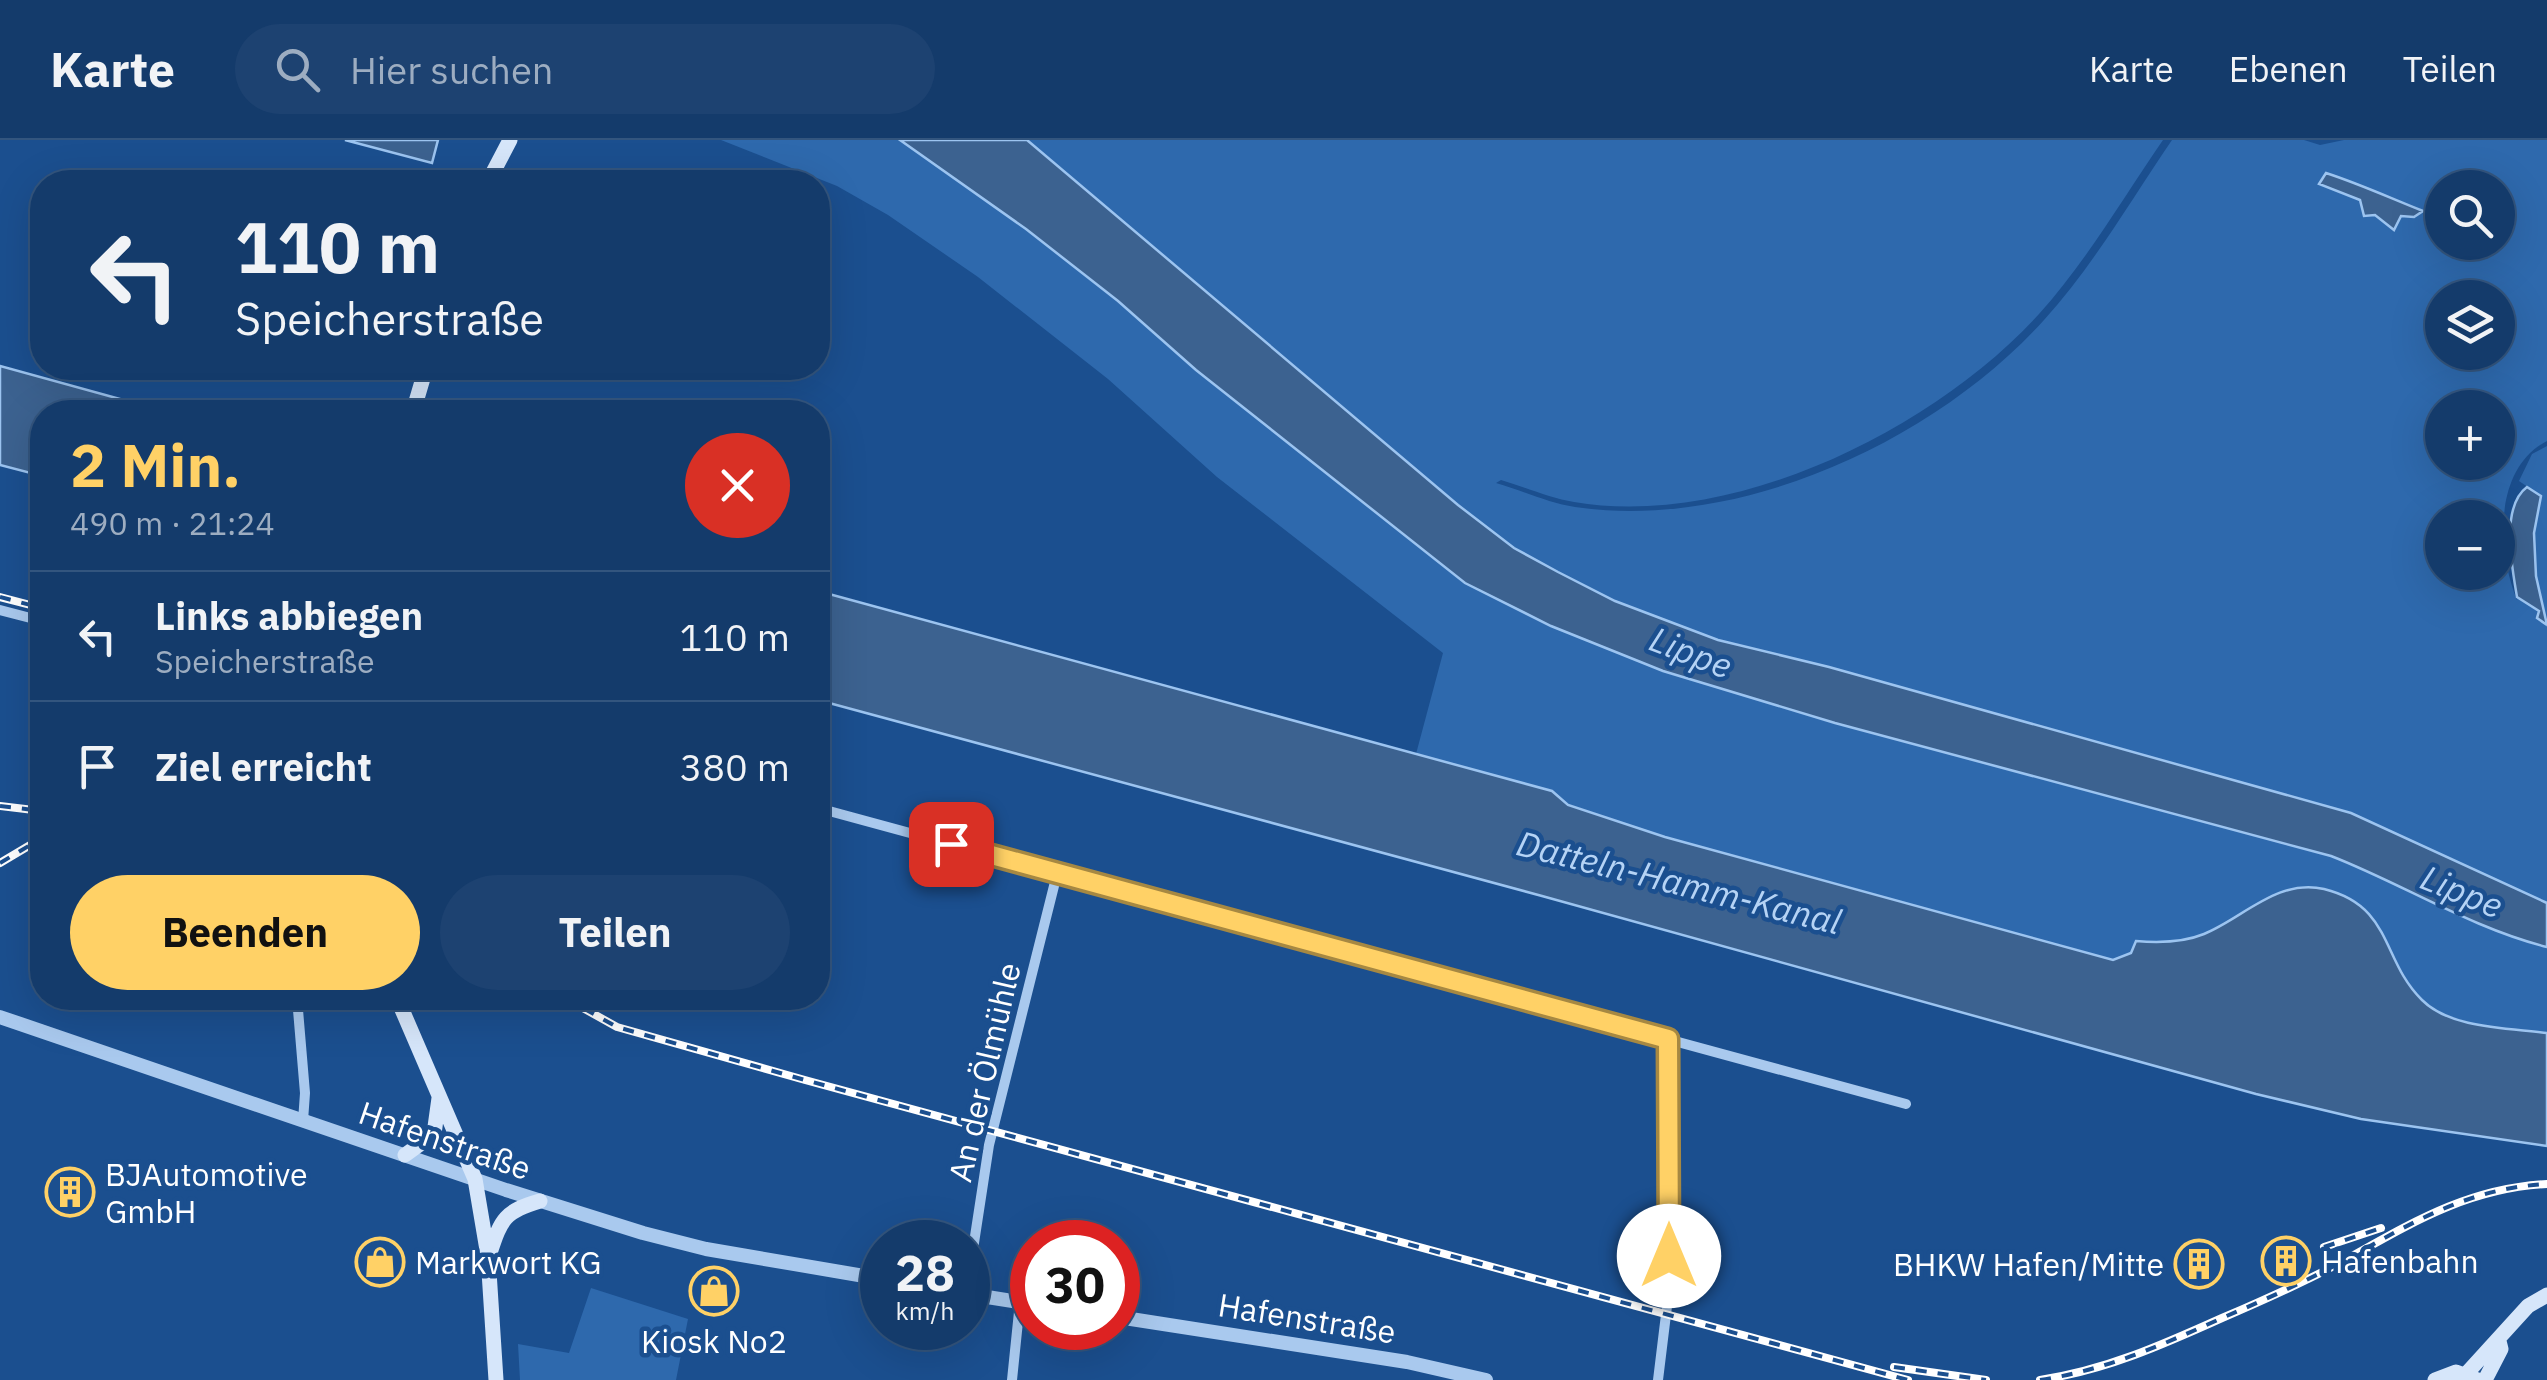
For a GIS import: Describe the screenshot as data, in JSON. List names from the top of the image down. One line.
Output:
{"streets":{"street":["An der Ölmühle","Hafenstraße"]},"water":["Lippe","Datteln-Hamm-Kanal"],"places":{"building":["BJAutomotive GmbH","Hafenbahn","BHKW Hafen/Mitte"],"shop":["Markwort KG","Kiosk No2"]},"page":{"header":"Karte","search":"Hier suchen","nav":["Karte","Ebenen","Teilen"],"map_buttons":["+","−"],"turn":["110 m","Speicherstraße"],"heading":["2 Min.","490 m · 21:24"],"list":[{"name":"Links abbiegen","note":"Speicherstraße","value":"110 m"},{"name":"Ziel erreicht","value":"380 m"}],"buttons":["Beenden","Teilen"],"speed":"28 km/h","limit":"30"}}
